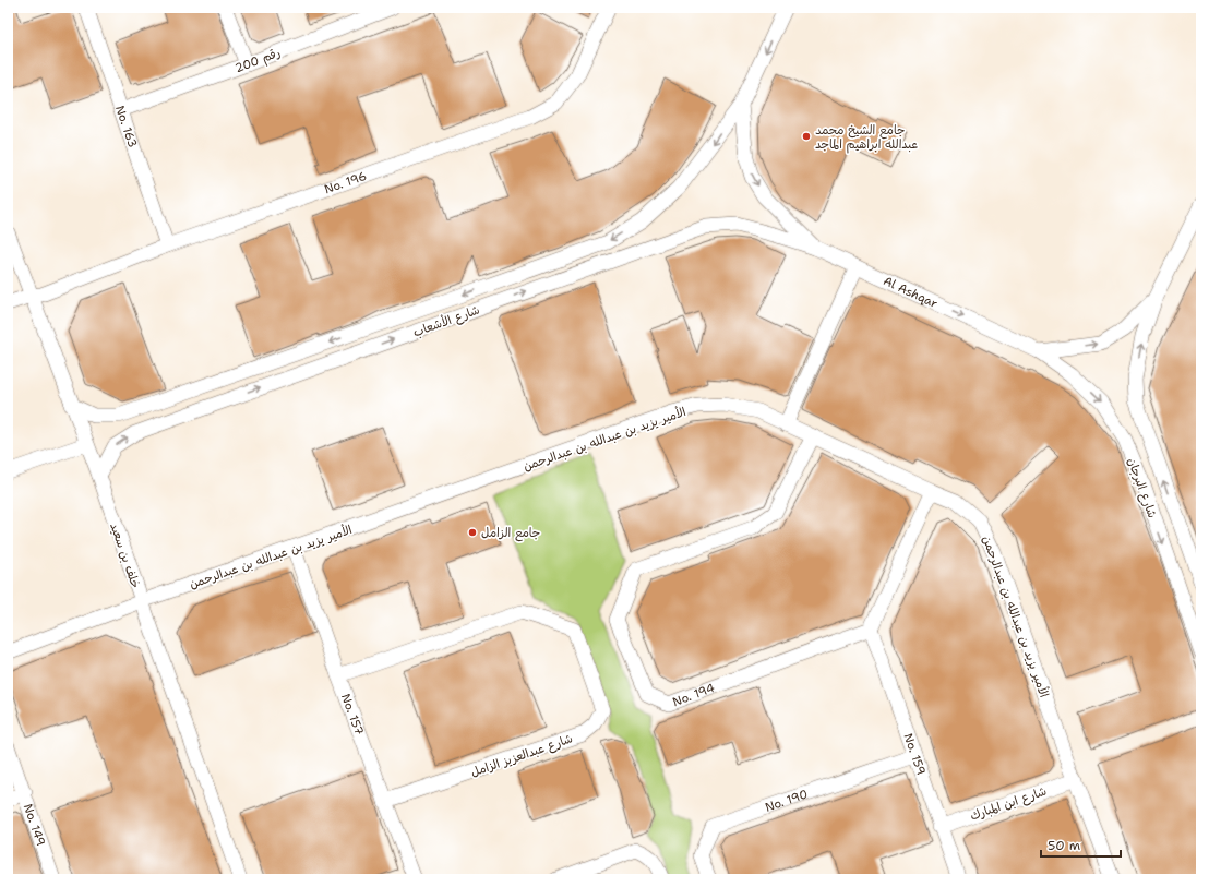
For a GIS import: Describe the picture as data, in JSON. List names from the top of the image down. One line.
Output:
{"streets":{"street":["رقم 200","No. 163","No. 196","Al Ashqar","شارع الأشعاب","الأمير يزيد بن عبدالله بن عبدالرحمن","شارع البرجان","خلف بن سعيد","No. 194","No. 157","No. 159","شارع عبدالعزيز الزامل","No. 190","شارع ابن المبارك","No. 149"]},"crossings":[["رقم 200","No. 163"],["No. 163","No. 196"],["No. 196","خلف بن سعيد"],["Al Ashqar","شارع الأشعاب"],["Al Ashqar","شارع البرجان"],["شارع الأشعاب","خلف بن سعيد"],["الأمير يزيد بن عبدالله بن عبدالرحمن","خلف بن سعيد"],["الأمير يزيد بن عبدالله بن عبدالرحمن","No. 194"],["الأمير يزيد بن عبدالله بن عبدالرحمن","No. 157"],["الأمير يزيد بن عبدالله بن عبدالرحمن","شارع ابن المبارك"],["No. 194","No. 159"],["No. 157","شارع عبدالعزيز الزامل"],["No. 159","No. 190"],["No. 159","شارع ابن المبارك"]],"one_way":["Al Ashqar"],"places":["جامع الشيخ محمد عبدالله ابراهيم الماجد","جامع الزامل"],"scale_bar":"50 m"}
